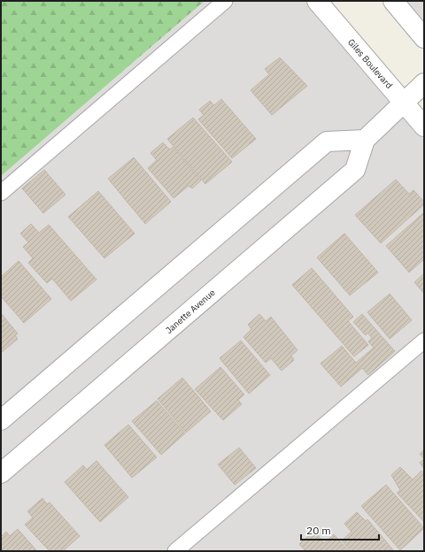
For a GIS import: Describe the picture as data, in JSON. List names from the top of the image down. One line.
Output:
{"streets":{"street":["Giles Boulevard","Janette Avenue"]},"crossings":[["Giles Boulevard","Janette Avenue"]],"scale_bar":"20 m"}
